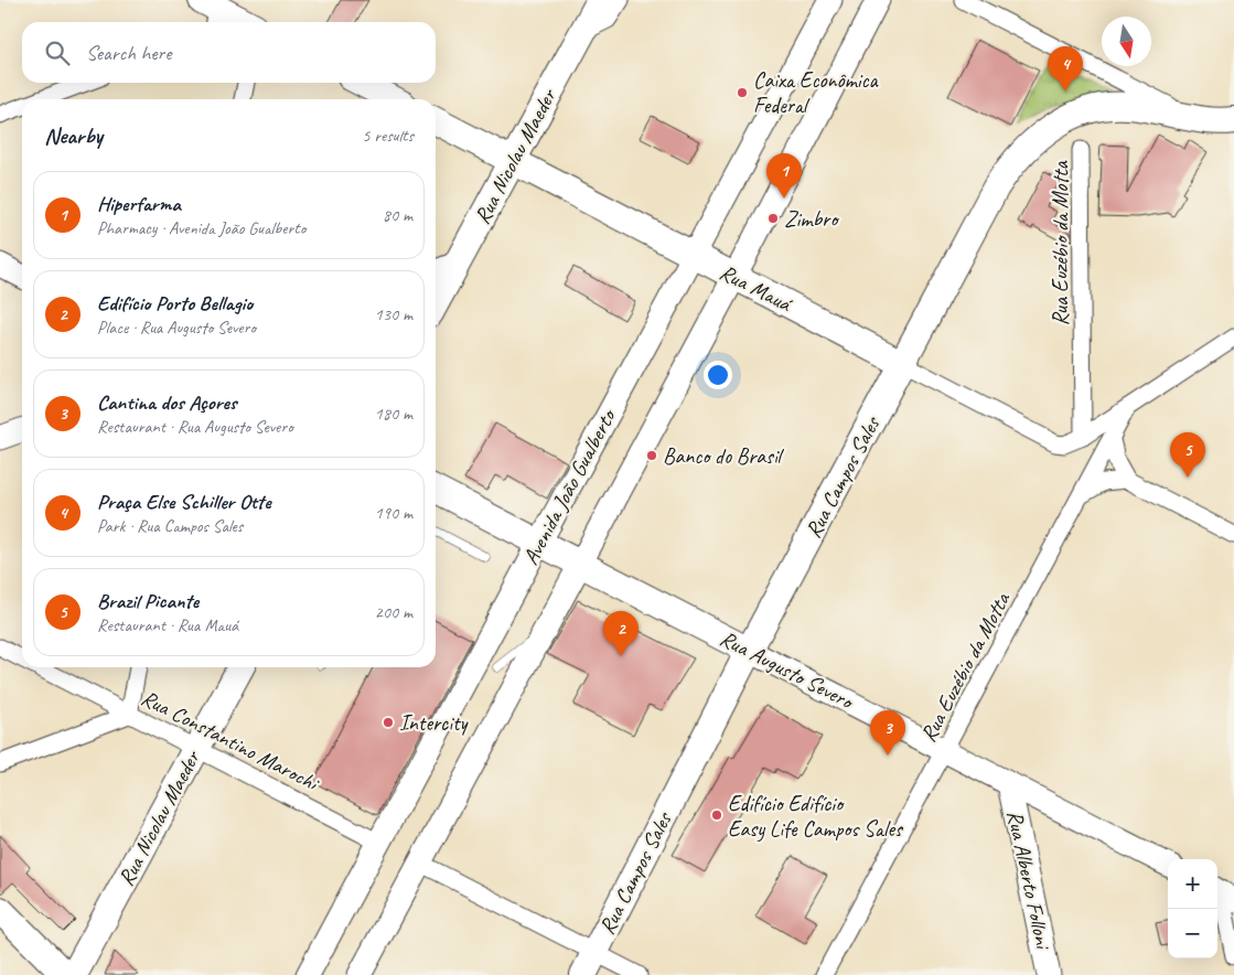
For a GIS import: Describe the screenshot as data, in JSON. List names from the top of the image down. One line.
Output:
{"streets":{"main road":["Rua Nicolau Maeder","Rua Mauá","Rua Campos Sales","Rua Augusto Severo"],"street":["Rua Euzébio da Motta","Avenida João Gualberto","Rua Constantino Marochi","Rua Alberto Folloni"]},"crossings":[["Rua Nicolau Maeder","Rua Mauá"],["Rua Nicolau Maeder","Rua Constantino Marochi"],["Rua Euzébio da Motta","Rua Mauá"],["Rua Euzébio da Motta","Rua Augusto Severo"],["Rua Mauá","Rua Campos Sales"],["Rua Mauá","Avenida João Gualberto"],["Rua Campos Sales","Rua Augusto Severo"],["Avenida João Gualberto","Rua Augusto Severo"],["Avenida João Gualberto","Rua Constantino Marochi"],["Rua Augusto Severo","Rua Alberto Folloni"]],"places":["Caixa Econômica Federal","Zimbro","Banco do Brasil","Intercity","Edifício Edifício Easy Life Campos Sales"],"north":"bottom","page":{"search":"Search here","pins":["4","1","5","2","3"],"heading":["Nearby","5 results"],"list":[{"mark":"1","name":"Hiperfarma","note":"Pharmacy · Avenida João Gualberto","value":"80 m"},{"mark":"2","name":"Edifício Porto Bellagio","note":"Place · Rua Augusto Severo","value":"130 m"},{"mark":"3","name":"Cantina dos Açores","note":"Restaurant · Rua Augusto Severo","value":"180 m"},{"mark":"4","name":"Praça Else Schiller Otte","note":"Park · Rua Campos Sales","value":"190 m"},{"mark":"5","name":"Brazil Picante","note":"Restaurant · Rua Mauá","value":"200 m"}],"map_buttons":["+","−"]}}
